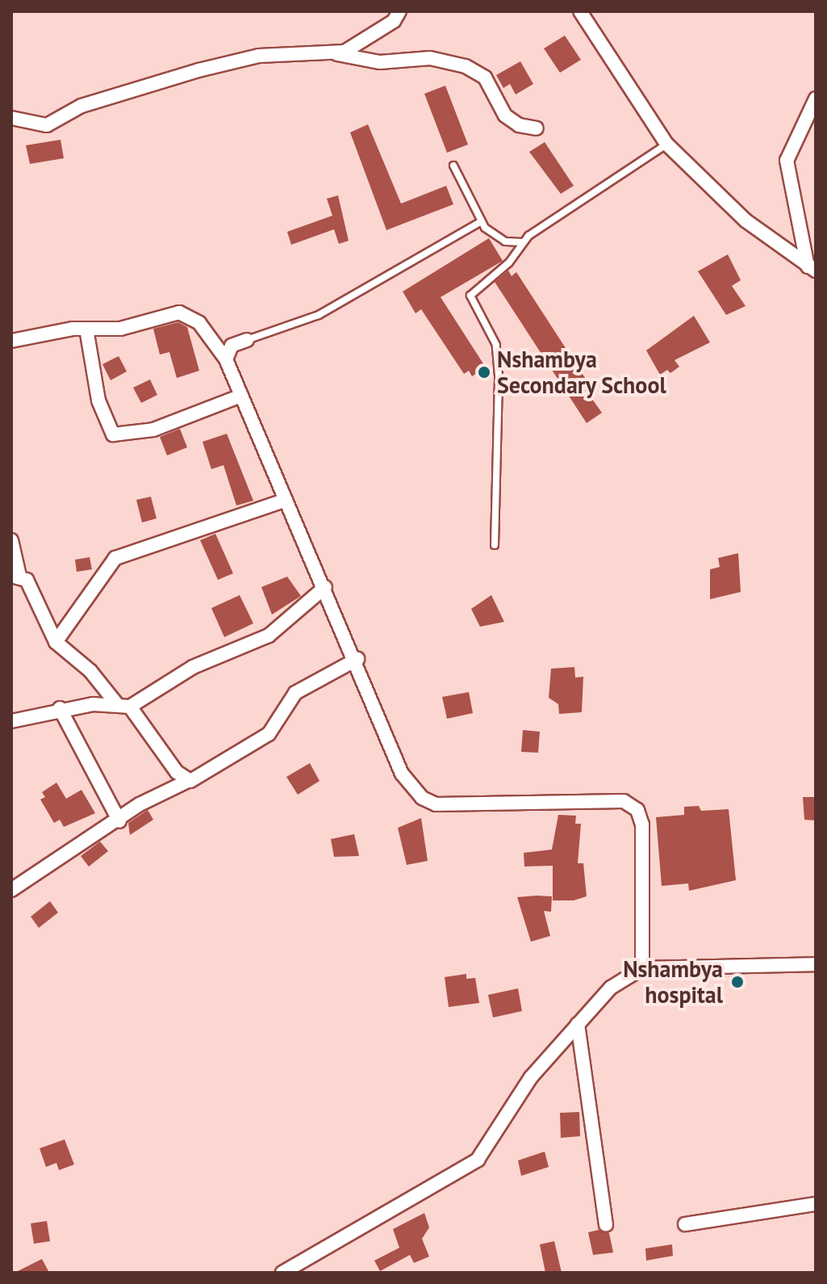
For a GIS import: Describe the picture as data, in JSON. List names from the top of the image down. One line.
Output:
{"places":["Nshambya Secondary School","Nshambya hospital"]}
